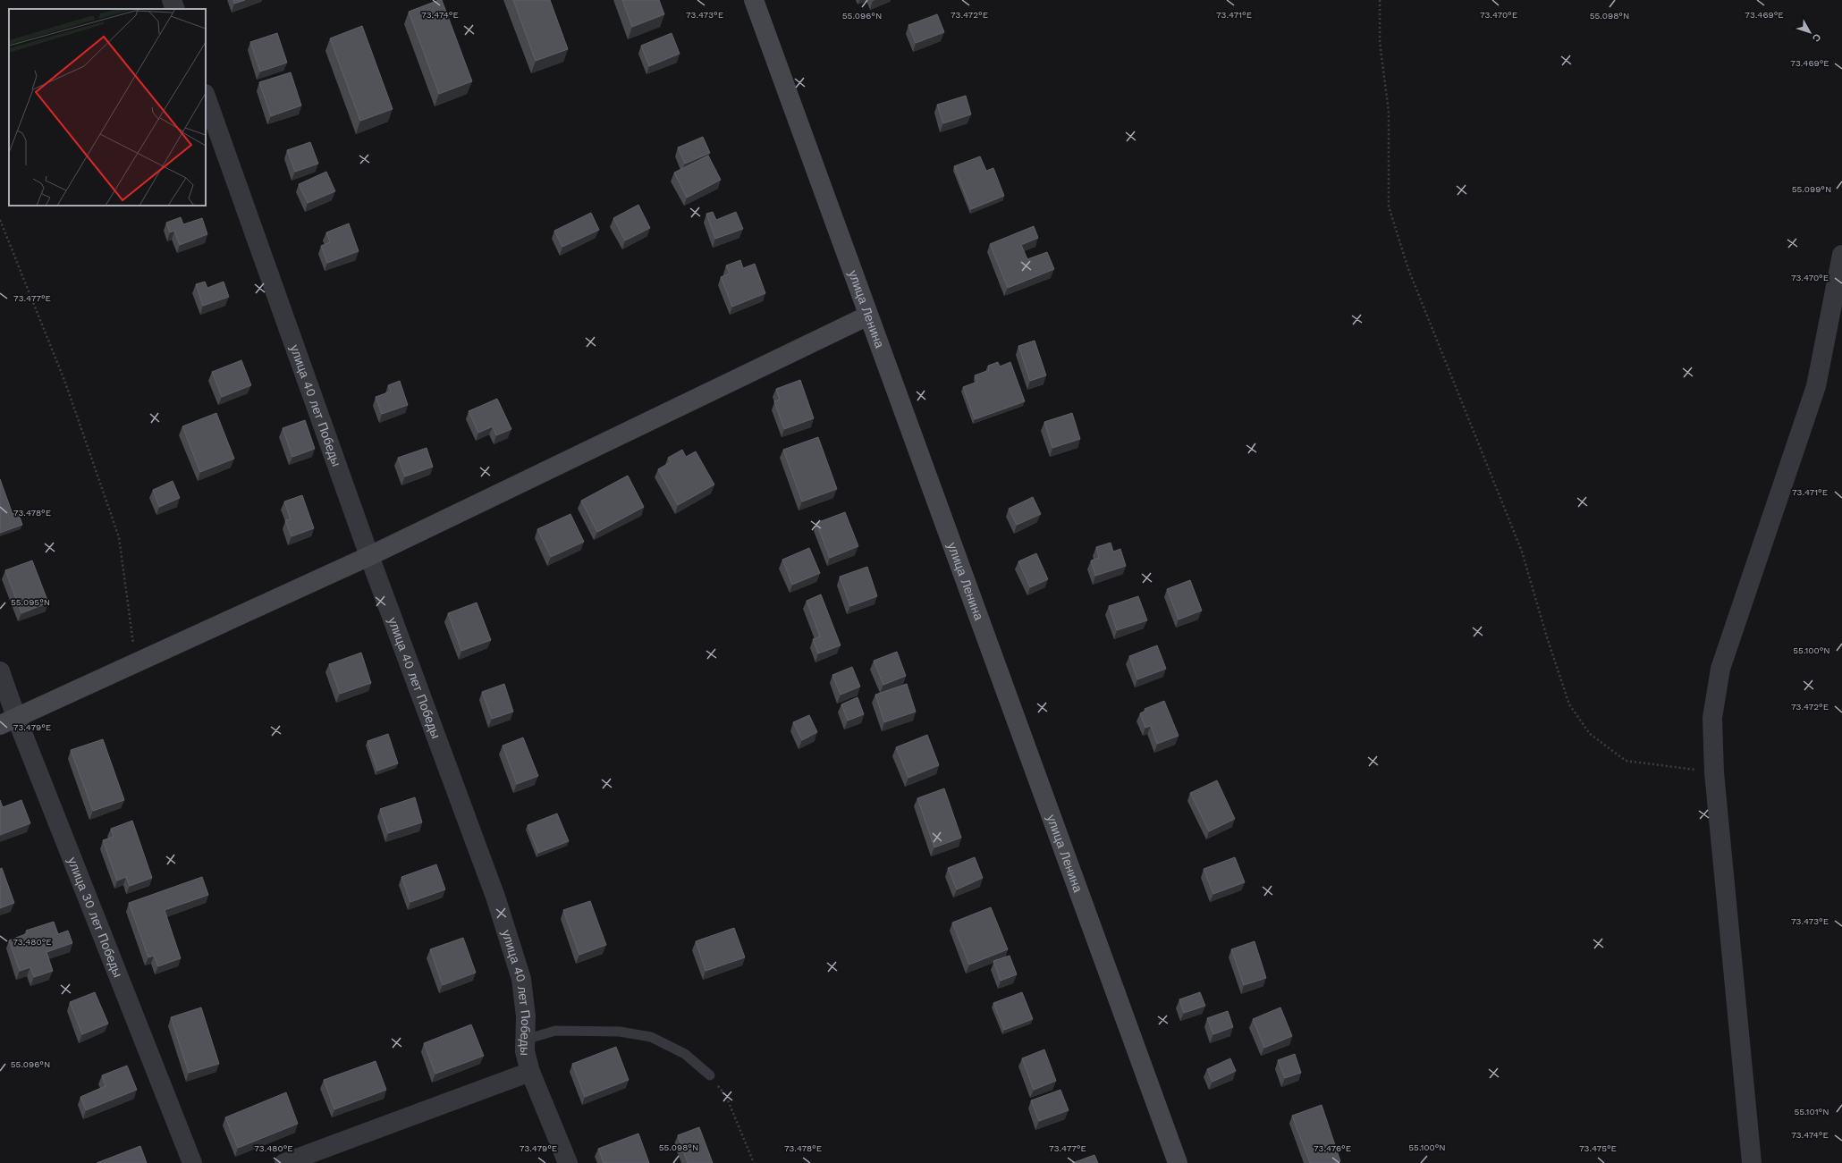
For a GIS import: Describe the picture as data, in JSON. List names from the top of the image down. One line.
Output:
{"streets":{"street":["улица Ленина","улица 40 лет Победы","улица 30 лет Победы"]},"north":"bottom right","coordinates":["73.469°E","73.474°E","73.473°E","73.472°E","73.471°E","73.470°E","55.096°N","55.098°N","55.099°N","73.477°E","73.478°E","55.095°N","55.100°N","73.479°E","73.480°E","55.101°N","73.476°E","73.475°E"]}
